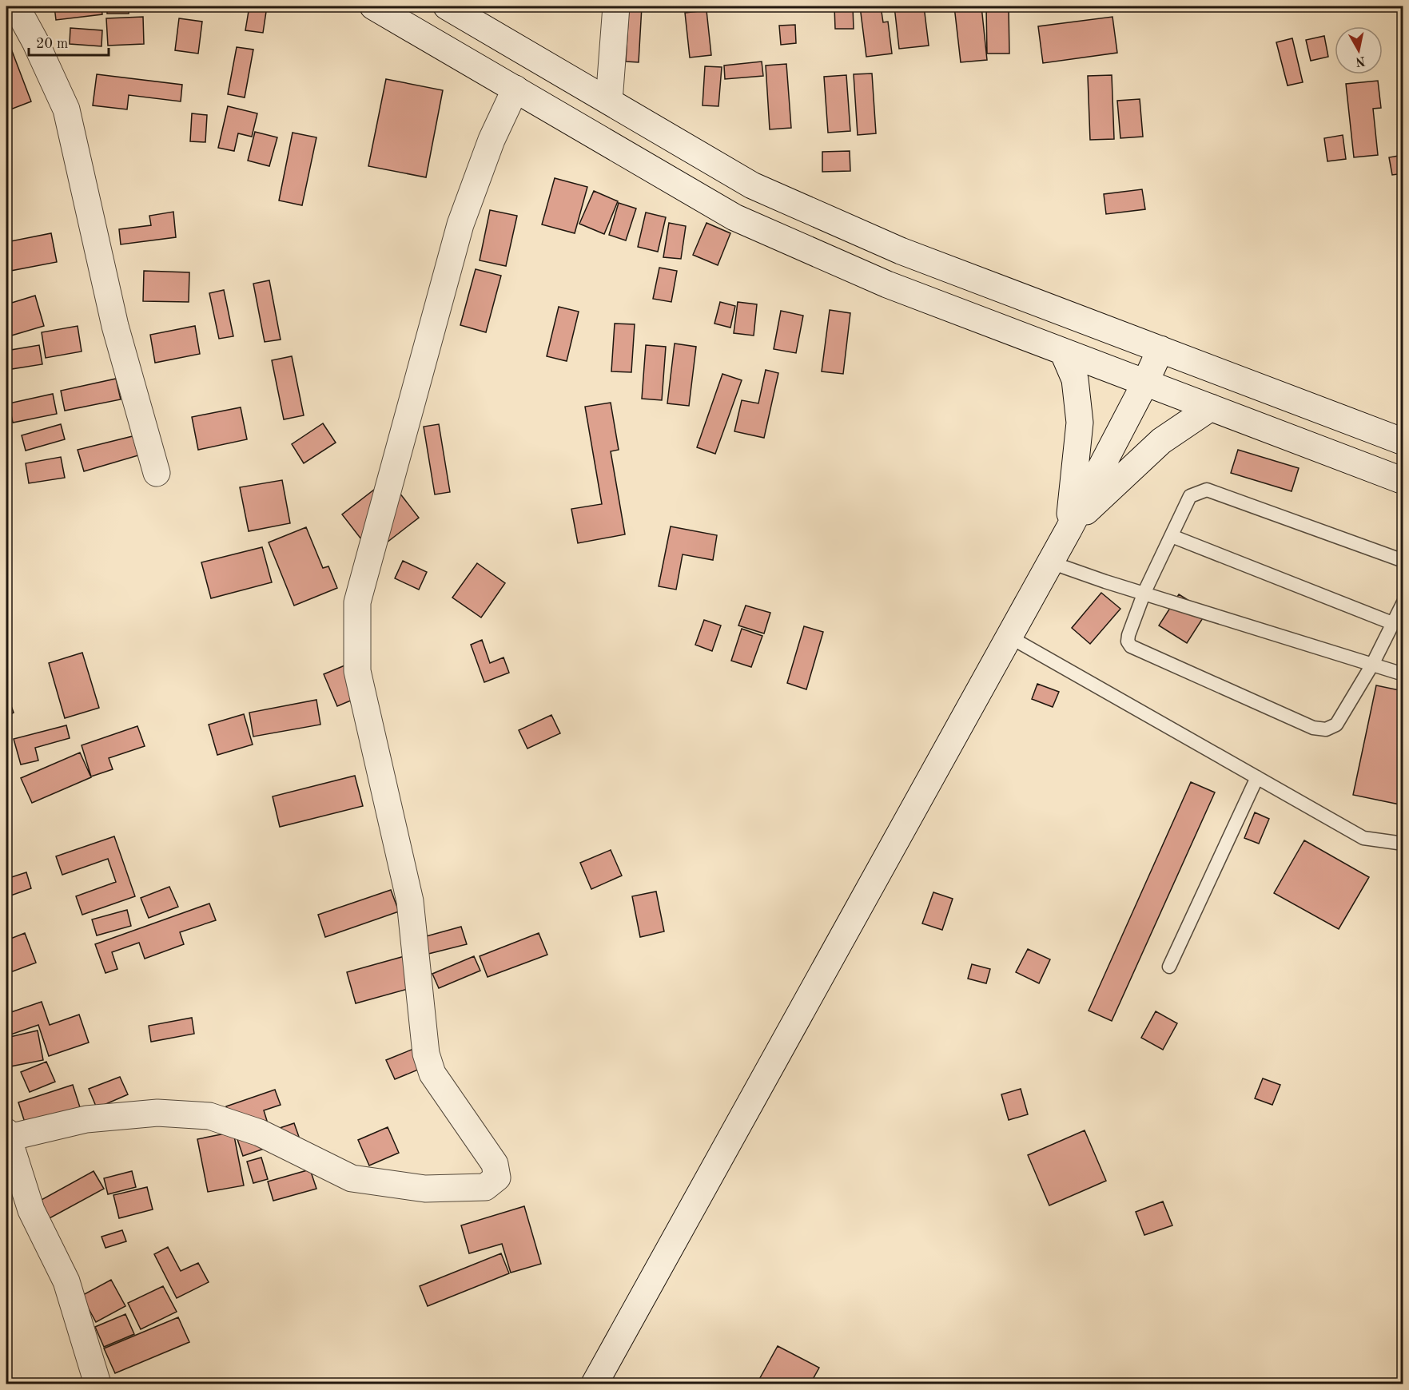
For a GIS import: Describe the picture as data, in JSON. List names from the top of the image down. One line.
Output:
{"scale_bar":"20 m","north":"bottom"}
